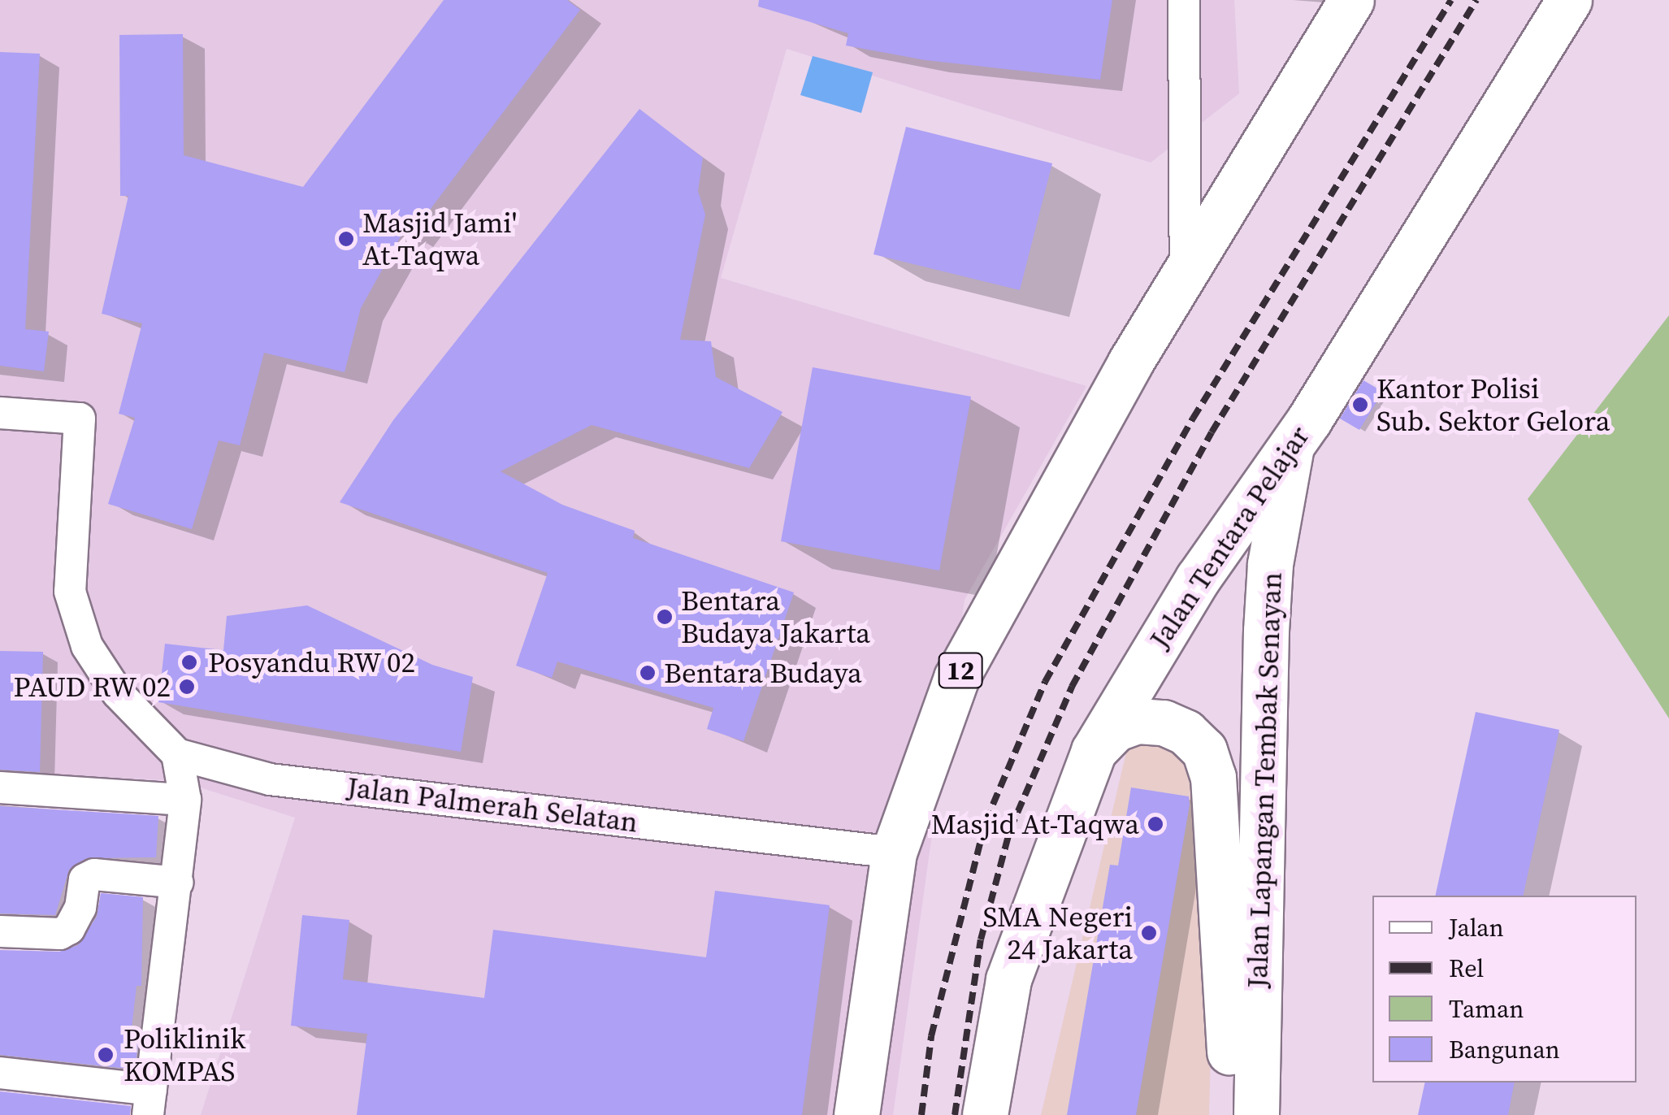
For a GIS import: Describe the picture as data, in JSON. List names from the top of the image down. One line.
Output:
{"streets":{"main road":["Jalan Tentara Pelajar","12","Jalan Lapangan Tembak Senayan"],"street":["Jalan Palmerah Selatan"]},"crossings":[["Jalan Tentara Pelajar","Jalan Lapangan Tembak Senayan"],["12","Jalan Palmerah Selatan"]],"places":["Masjid Jami' At-Taqwa","Kantor Polisi Sub. Sektor Gelora","Bentara Budaya Jakarta","Posyandu RW 02","Bentara Budaya","PAUD RW 02","Masjid At-Taqwa","SMA Negeri 24 Jakarta","Poliklinik KOMPAS"],"legend":["Jalan","Rel","Taman","Bangunan"]}
